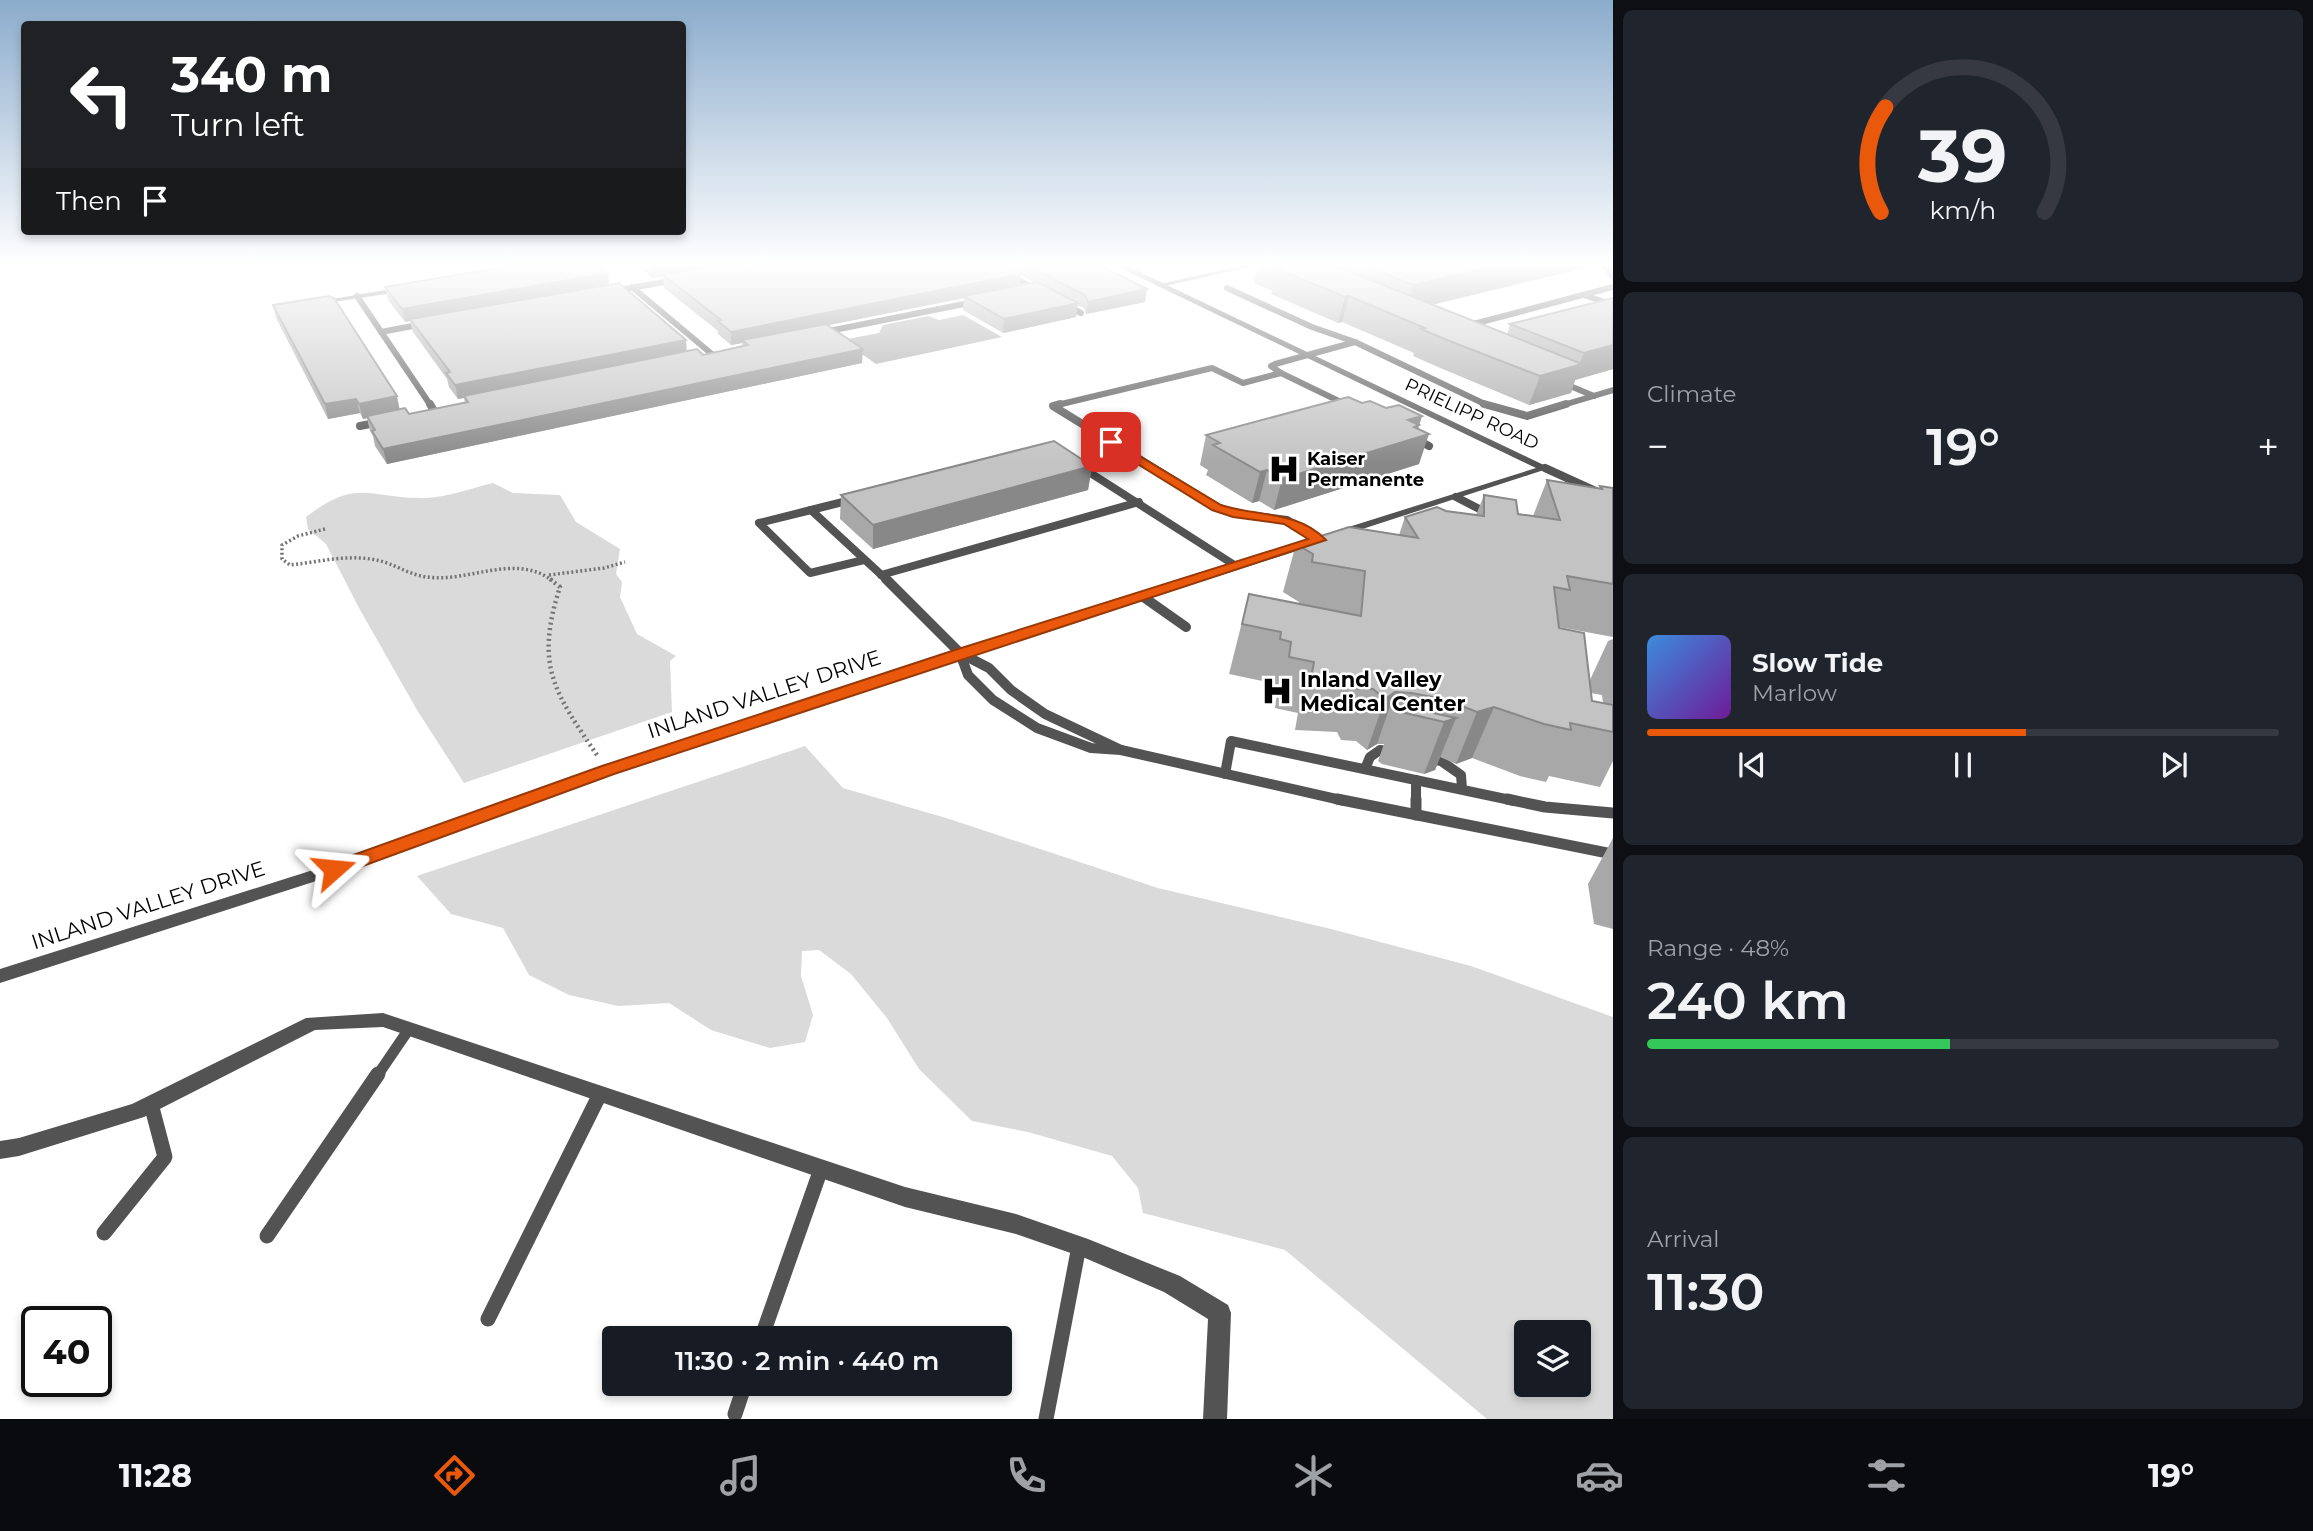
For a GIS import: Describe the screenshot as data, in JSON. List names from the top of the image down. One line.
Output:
{"streets":{"street":["PRIELIPP ROAD","INLAND VALLEY DRIVE"]},"crossings":[["PRIELIPP ROAD","INLAND VALLEY DRIVE"]],"places":{"hospital":["Kaiser Permanente","Inland Valley Medical Center"]},"page":{"turn":["340 m","Turn left"],"then":"Then","tile":["Climate",["Range · 48%","240 km"],["Arrival","11:30"]],"heat":["−","19°","+"],"song":["Slow Tide","Marlow"],"limit":"40","trip":"11:30 · 2 min · 440 m","tabs":["11:28","19°"],"gauge":["39","km/h"]}}
